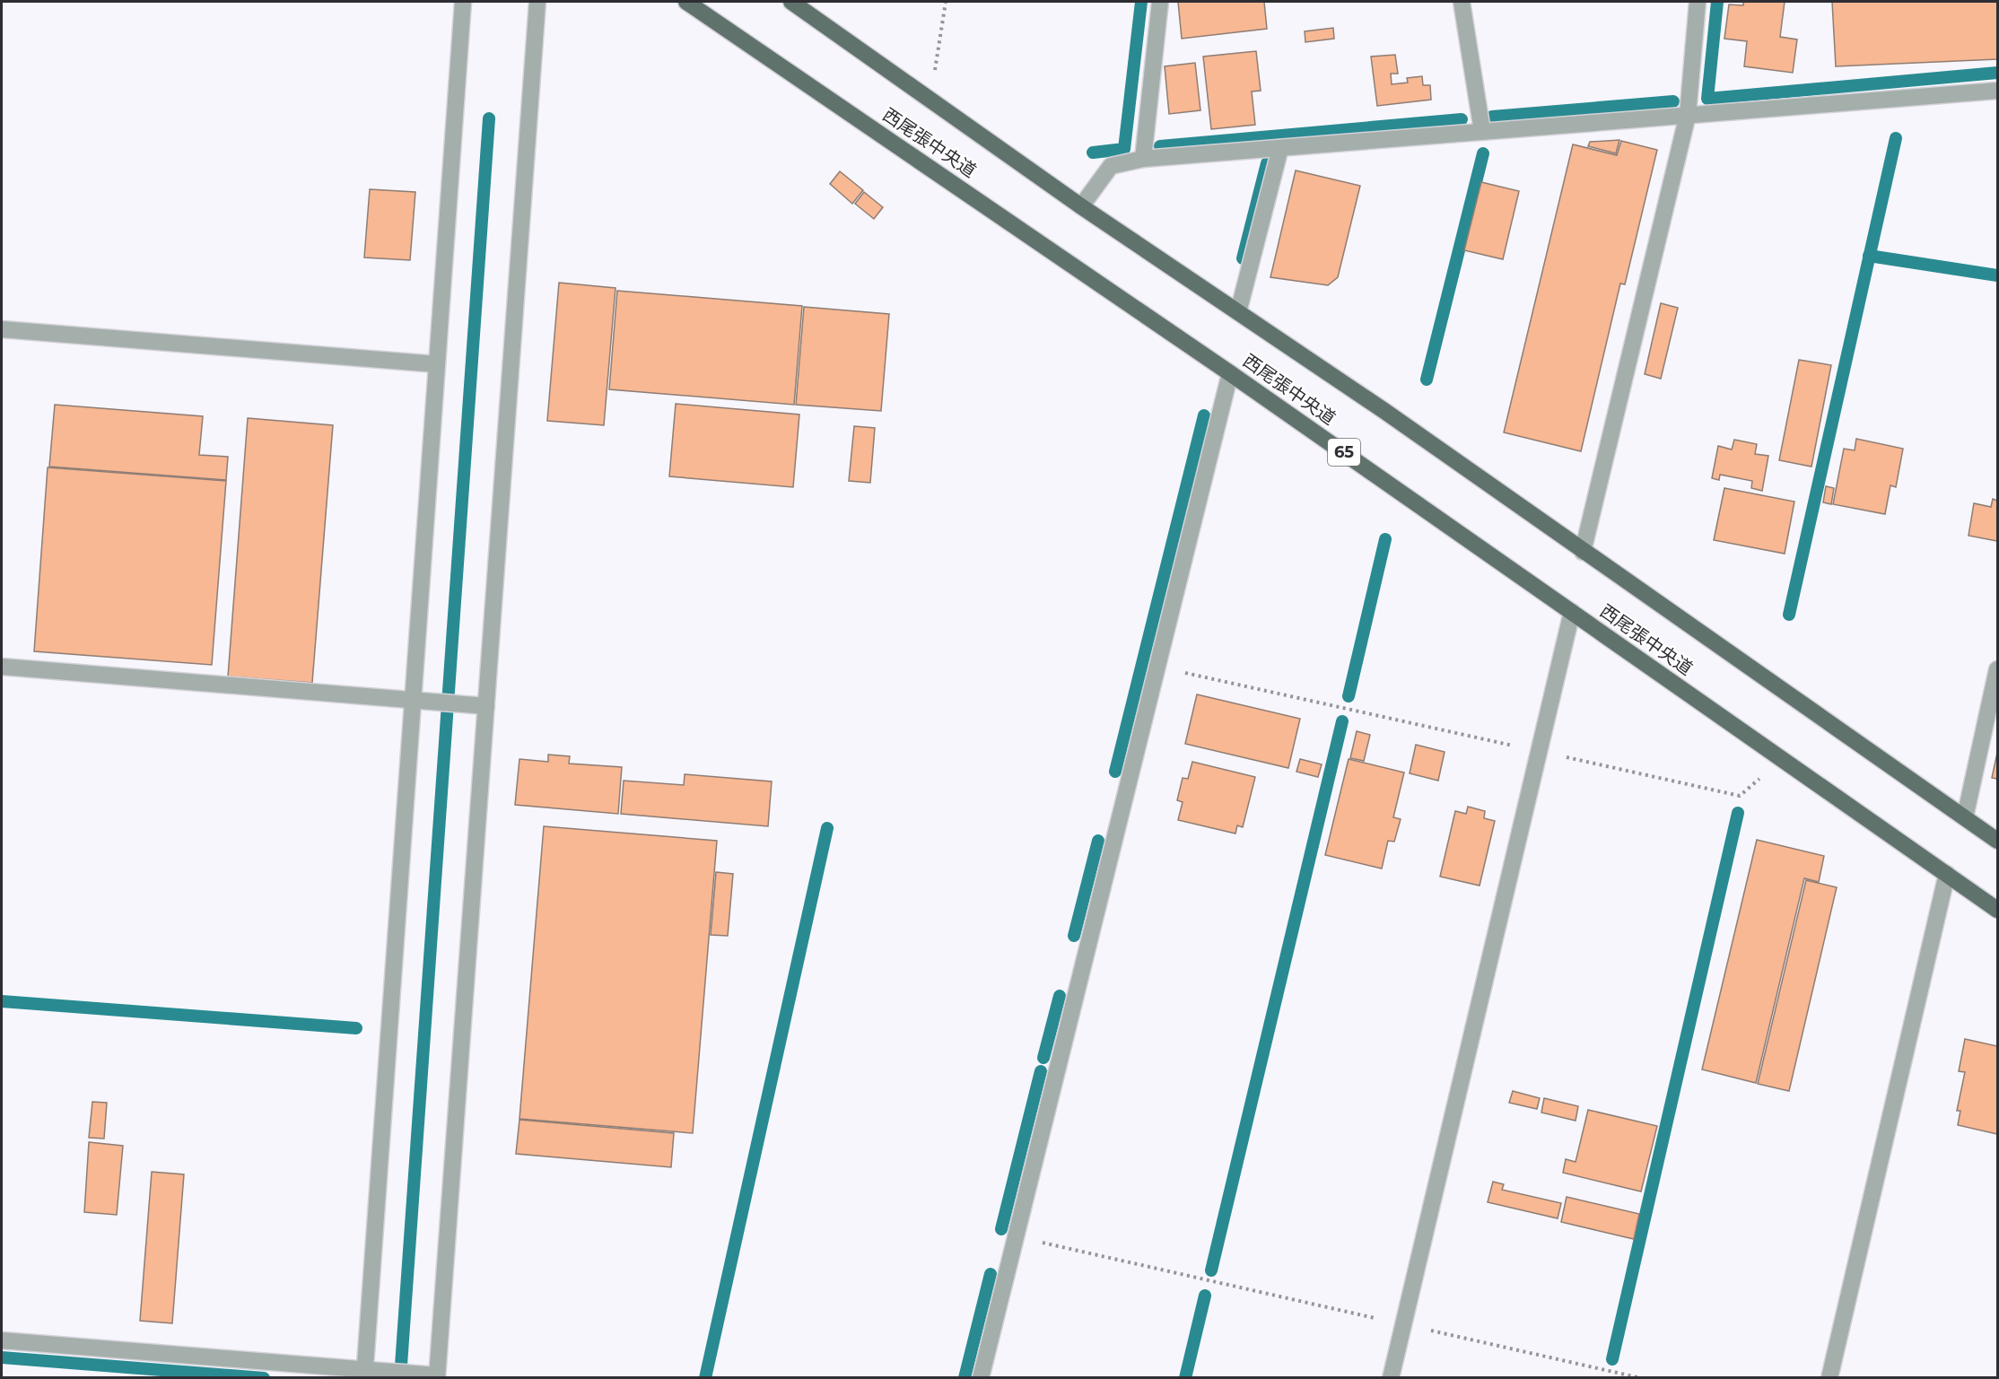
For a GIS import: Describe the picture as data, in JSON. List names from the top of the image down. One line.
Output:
{"streets":{"main road":["西尾張中央道","65"]}}
